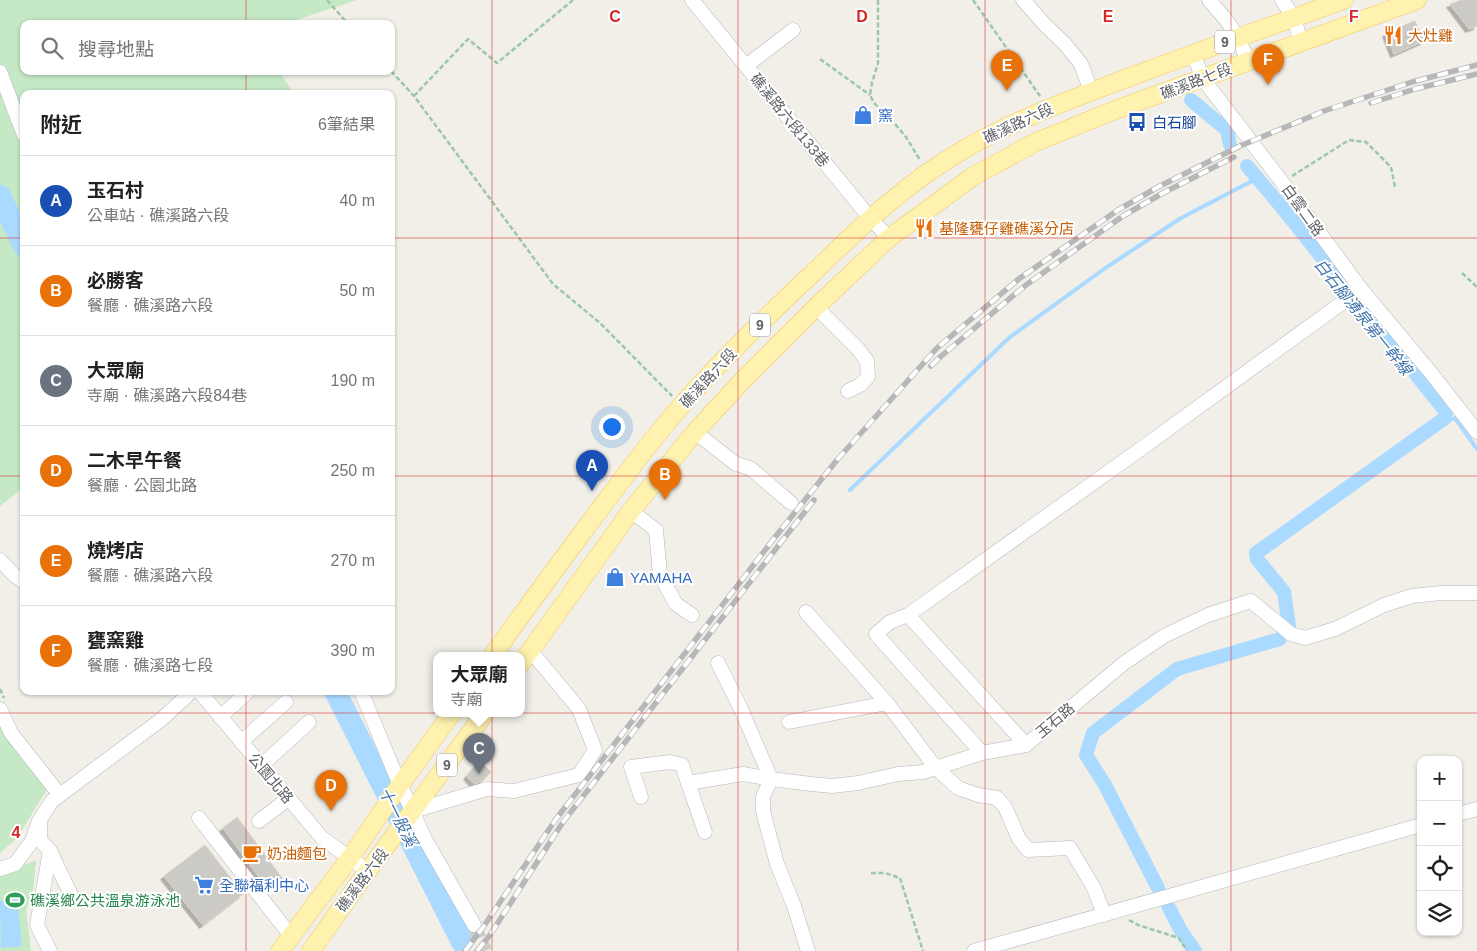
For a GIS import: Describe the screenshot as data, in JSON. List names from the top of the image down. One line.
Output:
{"streets":{"main road":["9","礁溪路七段","礁溪路六段"],"street":["礁溪路六段133巷","白雲二路","玉石路","公園北路"]},"crossings":[["礁溪路七段","礁溪路六段"],["礁溪路七段","白雲二路"],["礁溪路六段133巷","礁溪路六段"],["礁溪路六段","公園北路"]],"water":["白石腳湧泉第一幹線","十一股溪"],"places":{"restaurant":["大灶雞","基隆甕仔雞礁溪分店"],"shop":["窯","YAMAHA"],"bus stop":["白石腳"],"cafe":["奶油麵包"],"supermarket":["全聯福利中心"],"sports":["礁溪鄉公共溫泉游泳池"]},"page":{"search":"搜尋地點","pins":["F","E","A","B","C","D"],"heading":["附近","6筆結果"],"list":[{"mark":"A","name":"玉石村","note":"公車站 · 礁溪路六段","value":"40 m"},{"mark":"B","name":"必勝客","note":"餐廳 · 礁溪路六段","value":"50 m"},{"mark":"C","name":"大眾廟","note":"寺廟 · 礁溪路六段84巷","value":"190 m"},{"mark":"D","name":"二木早午餐","note":"餐廳 · 公園北路","value":"250 m"},{"mark":"E","name":"燒烤店","note":"餐廳 · 礁溪路六段","value":"270 m"},{"mark":"F","name":"甕窯雞","note":"餐廳 · 礁溪路七段","value":"390 m"}],"popup":["大眾廟","寺廟"],"map_buttons":["+","−"]},"grid":{"columns":["C","D","E","F"],"rows":["4"]}}
